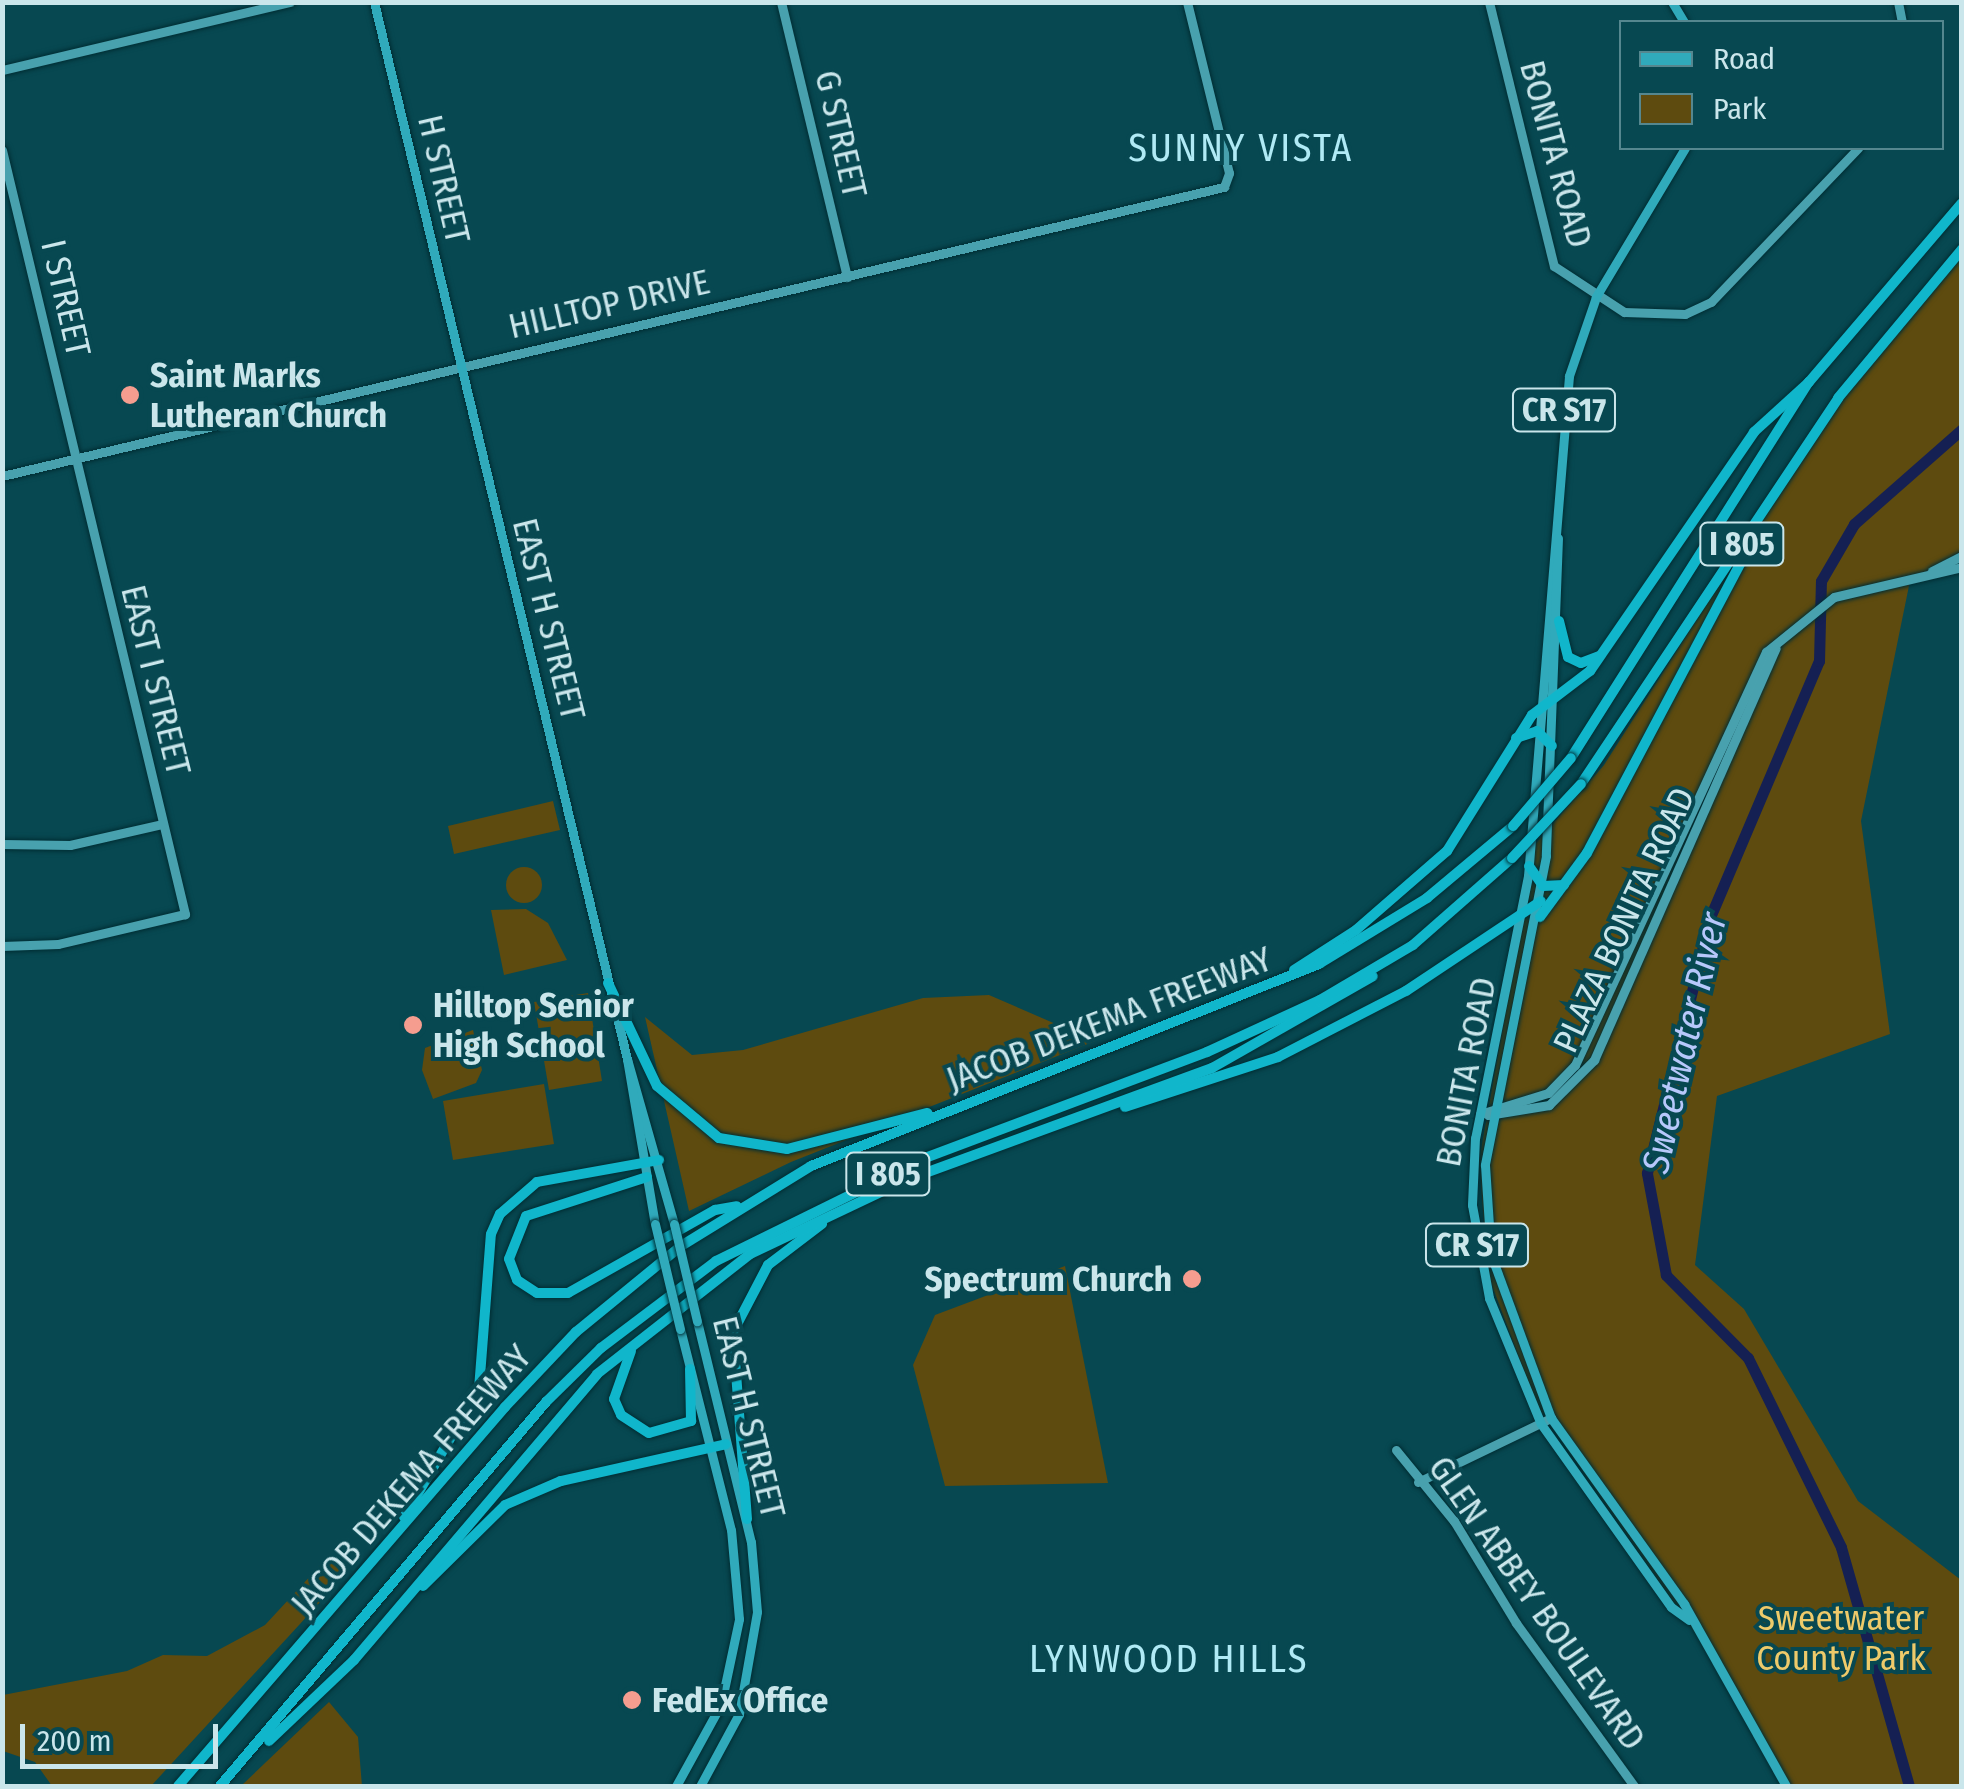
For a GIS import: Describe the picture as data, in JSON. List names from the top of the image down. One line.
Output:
{"streets":{"highway":["I 805","JACOB DEKEMA FREEWAY"],"main road":["BONITA ROAD","H STREET","CR S17","EAST H STREET"],"street":["G STREET","I STREET","HILLTOP DRIVE","EAST I STREET","PLAZA BONITA ROAD","GLEN ABBEY BOULEVARD"]},"crossings":[["G STREET","HILLTOP DRIVE"],["BONITA ROAD","CR S17"],["BONITA ROAD","PLAZA BONITA ROAD"],["H STREET","HILLTOP DRIVE"],["H STREET","EAST H STREET"],["I STREET","HILLTOP DRIVE"],["I STREET","EAST I STREET"],["HILLTOP DRIVE","EAST H STREET"],["HILLTOP DRIVE","EAST I STREET"]],"districts":["SUNNY VISTA","LYNWOOD HILLS"],"water":["Sweetwater River"],"parks":["Sweetwater County Park"],"places":["Saint Marks Lutheran Church","Hilltop Senior High School","Spectrum Church","FedEx Office"],"legend":["Road","Park"],"scale_bar":"200 m"}
